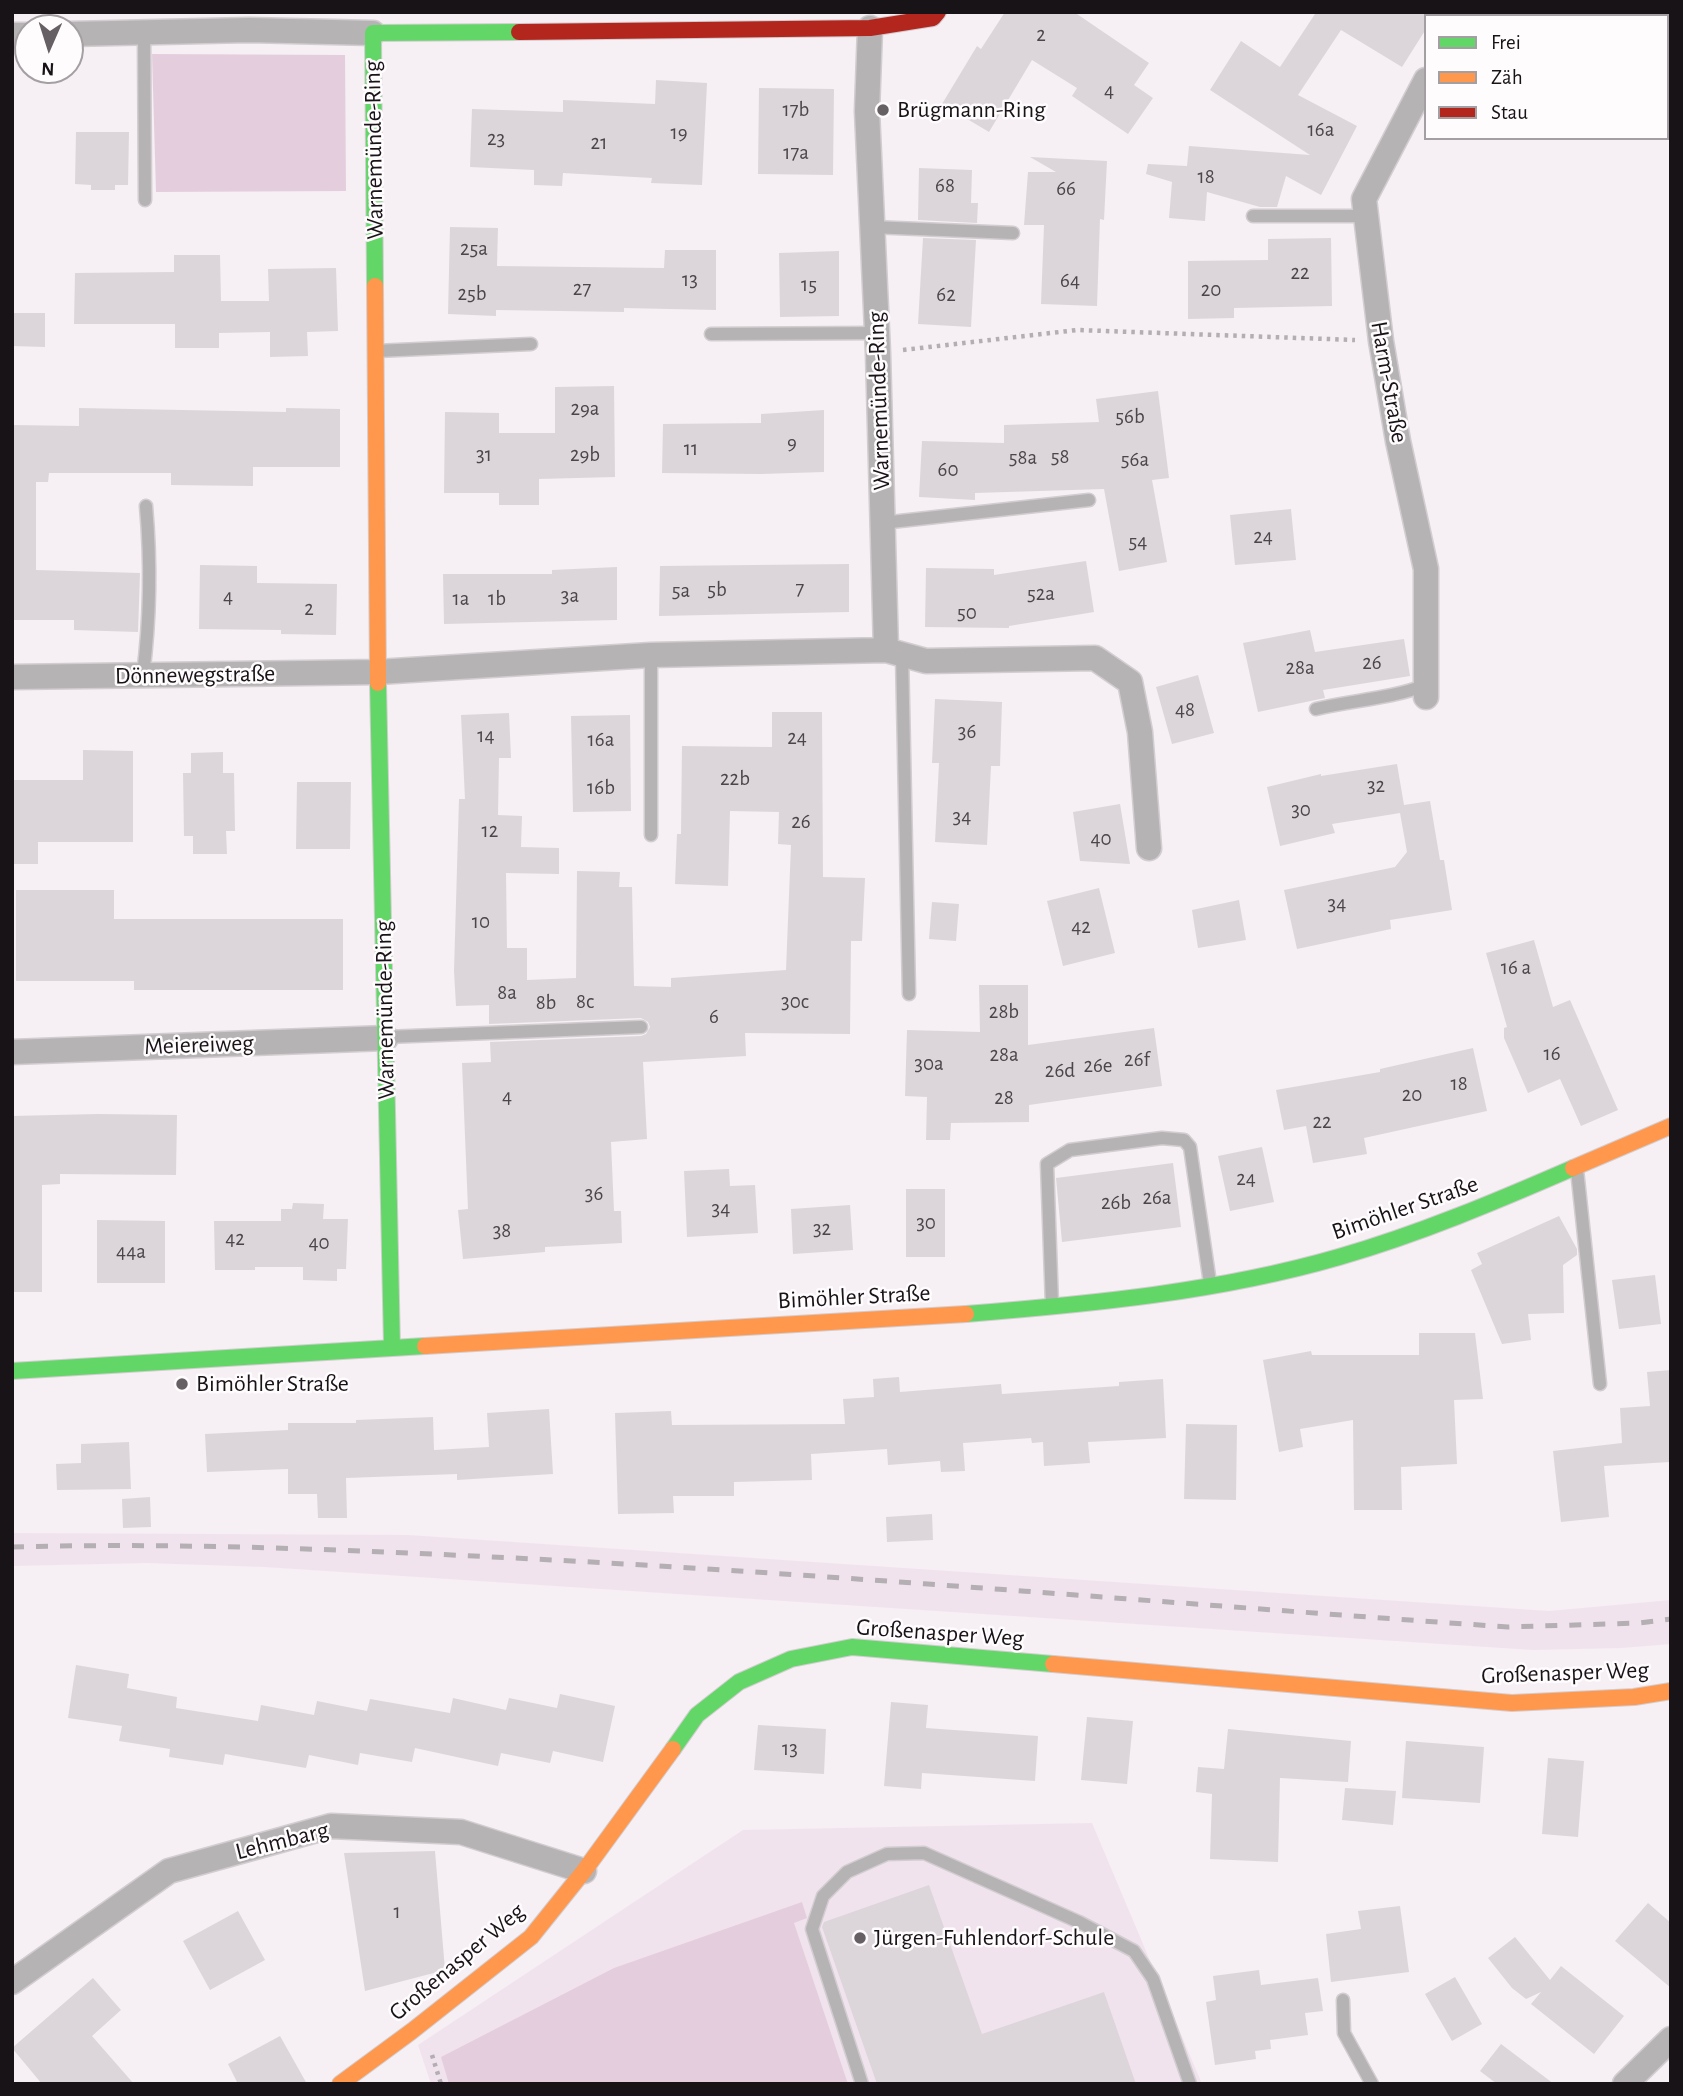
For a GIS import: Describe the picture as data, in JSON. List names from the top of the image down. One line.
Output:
{"streets":{"street":["Warnemünde-Ring","Harm-Straße","Dönnewegstraße","Meiereiweg","Bimöhler Straße","Großenasper Weg","Lehmbarg"]},"crossings":[["Warnemünde-Ring","Dönnewegstraße"],["Warnemünde-Ring","Meiereiweg"],["Warnemünde-Ring","Bimöhler Straße"],["Großenasper Weg","Lehmbarg"]],"places":["Brügmann-Ring","Bimöhler Straße","Jürgen-Fuhlendorf-Schule"],"house_numbers":["2","4","17b","16a","19","23","21","17a","18","68","66","25a","22","13","64","15","27","20","25b","62","29a","56b","9","11","31","29b","58","58a","56a","60","24","54","7","5b","5a","52a","3a","4","1a","1b","2","50","26","28a","48","36","14","24","16a","22b","32","16b","30","34","26","12","40","34","10","42","16 a","8a","8c","30c","8b","28b","6","16","28a","26f","30a","26e","26d","18","20","4","28","22","24","36","26a","26b","34","30","32","38","42","40","44a","13","1"],"legend":["Frei","Zäh","Stau"],"north":"bottom"}
